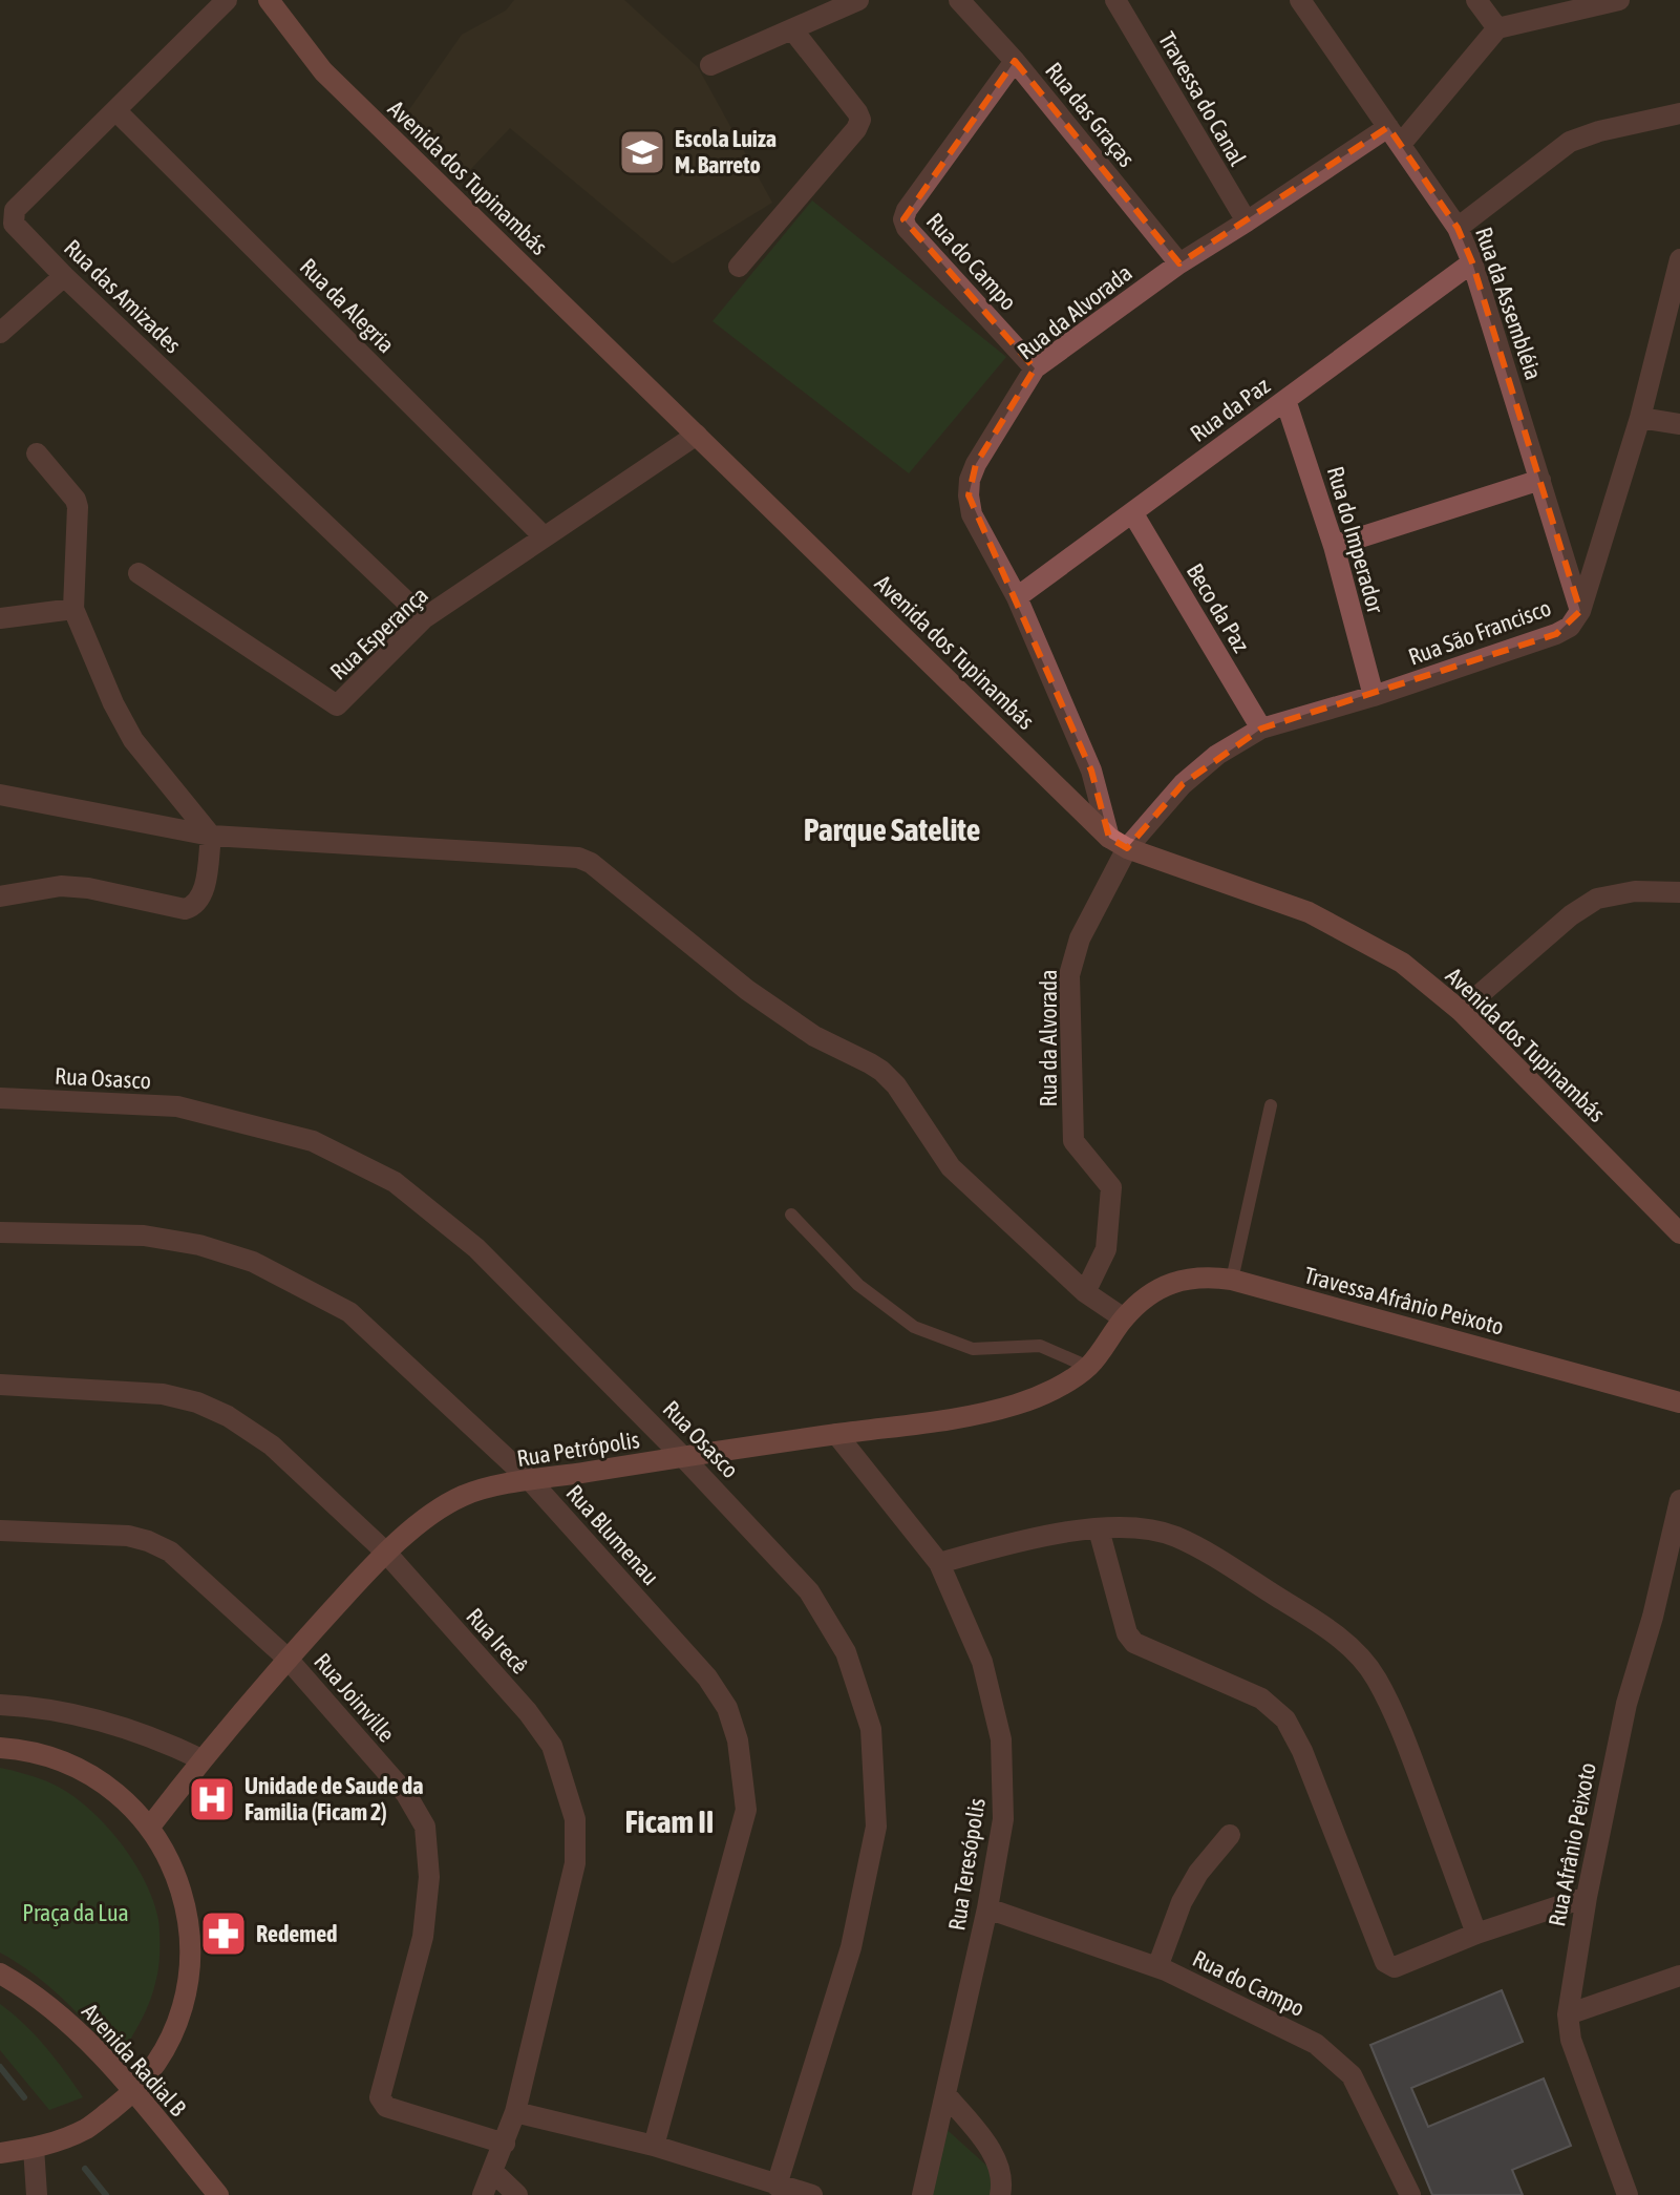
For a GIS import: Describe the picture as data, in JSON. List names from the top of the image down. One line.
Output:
{"streets":{"street":["Travessa do Canal","Rua das Graças","Avenida dos Tupinambás","Rua do Campo","Rua das Amizades","Rua da Assembléia","Rua da Alegria","Rua da Alvorada","Rua da Paz","Rua do Imperador","Beco da Paz","Rua São Francisco","Rua Esperança","Rua Osasco","Travessa Afrânio Peixoto","Rua Petrópolis","Rua Blumenau","Rua Irecê","Rua Joinville","Rua Afrânio Peixoto","Rua Teresópolis","Avenida Radial B"]},"crossings":[["Travessa do Canal","Rua da Alvorada"],["Rua das Graças","Rua do Campo"],["Rua das Graças","Rua da Alvorada"],["Avenida dos Tupinambás","Rua da Alvorada"],["Avenida dos Tupinambás","Rua São Francisco"],["Avenida dos Tupinambás","Rua Esperança"],["Rua do Campo","Rua da Alvorada"],["Rua do Campo","Rua Teresópolis"],["Rua das Amizades","Rua da Alegria"],["Rua das Amizades","Rua Esperança"],["Rua da Assembléia","Rua da Alvorada"],["Rua da Assembléia","Rua da Paz"],["Rua da Assembléia","Rua São Francisco"],["Rua da Alegria","Rua Esperança"],["Rua da Alvorada","Rua da Paz"],["Rua da Alvorada","Rua São Francisco"],["Rua da Paz","Rua do Imperador"],["Rua da Paz","Beco da Paz"],["Rua do Imperador","Rua São Francisco"],["Beco da Paz","Rua São Francisco"],["Rua Osasco","Rua Petrópolis"],["Travessa Afrânio Peixoto","Rua Petrópolis"],["Rua Petrópolis","Rua Blumenau"],["Rua Petrópolis","Rua Irecê"],["Rua Petrópolis","Rua Joinville"],["Rua Petrópolis","Rua Teresópolis"],["Rua Irecê","Rua Joinville"]],"districts":["Parque Satelite","Ficam II"],"parks":["Praça da Lua"],"places":{"school or university":["Escola Luiza M. Barreto"],"hospital":["Unidade de Saude da Familia (Ficam 2)"],"pharmacy":["Redemed"]}}
